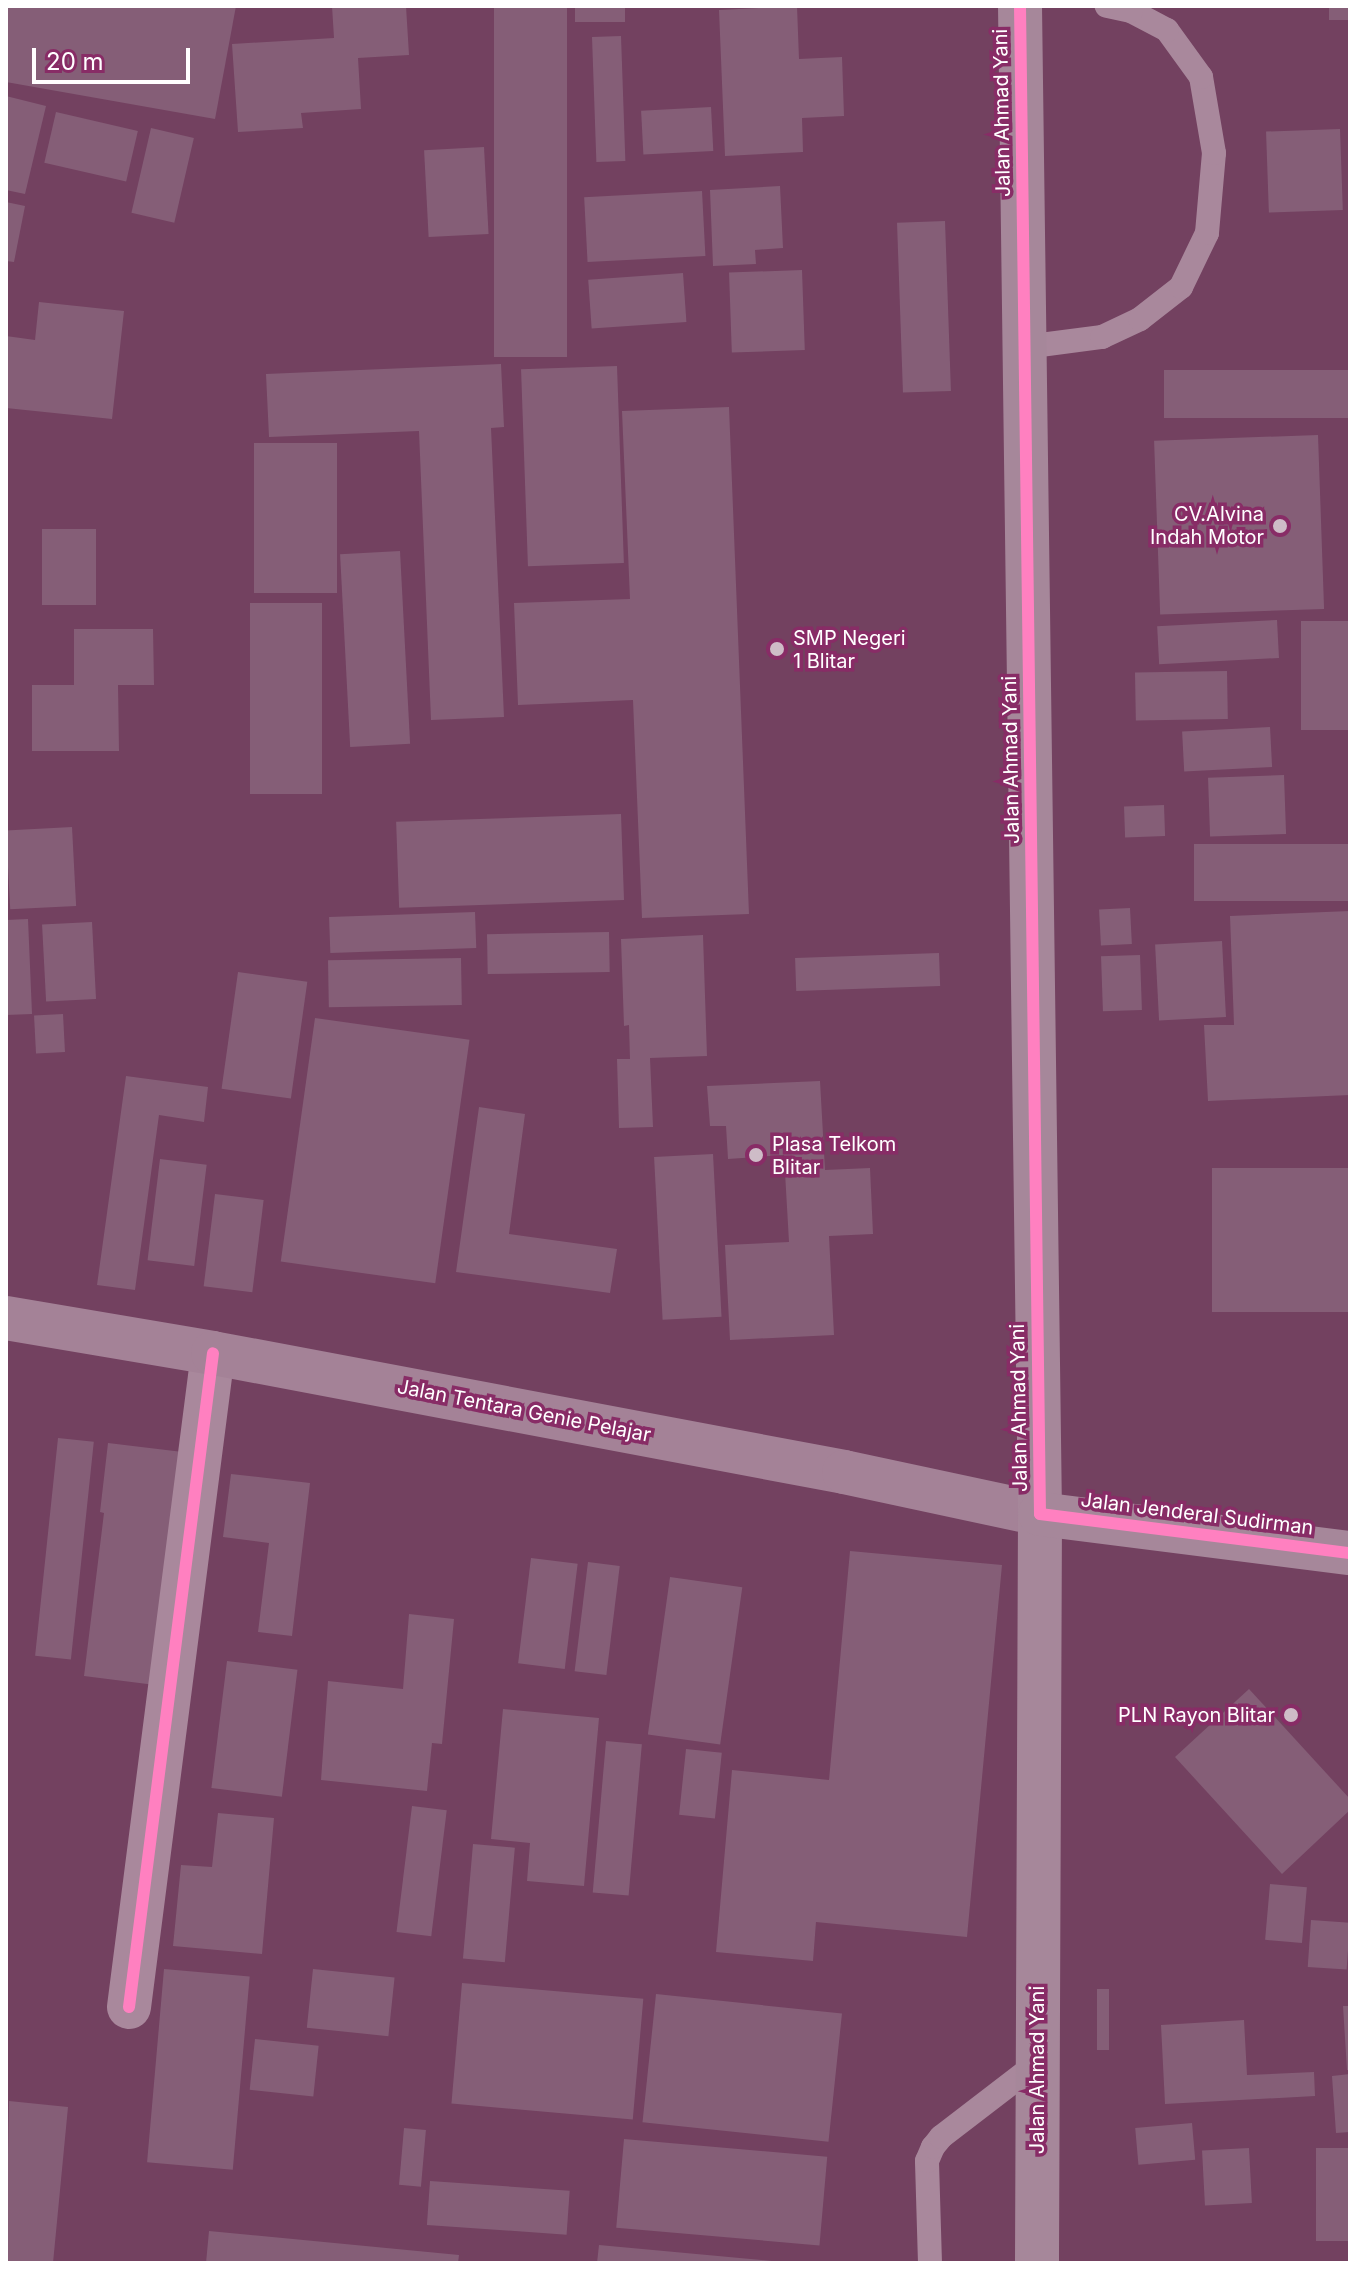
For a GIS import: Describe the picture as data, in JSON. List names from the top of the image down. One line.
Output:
{"streets":{"main road":["Jalan Ahmad Yani","Jalan Tentara Genie Pelajar","Jalan Jenderal Sudirman"]},"crossings":[["Jalan Ahmad Yani","Jalan Tentara Genie Pelajar"],["Jalan Ahmad Yani","Jalan Jenderal Sudirman"],["Jalan Tentara Genie Pelajar","Jalan Jenderal Sudirman"]],"places":["CV.Alvina Indah Motor","SMP Negeri 1 Blitar","Plasa Telkom Blitar","PLN Rayon Blitar"],"scale_bar":"20 m"}
